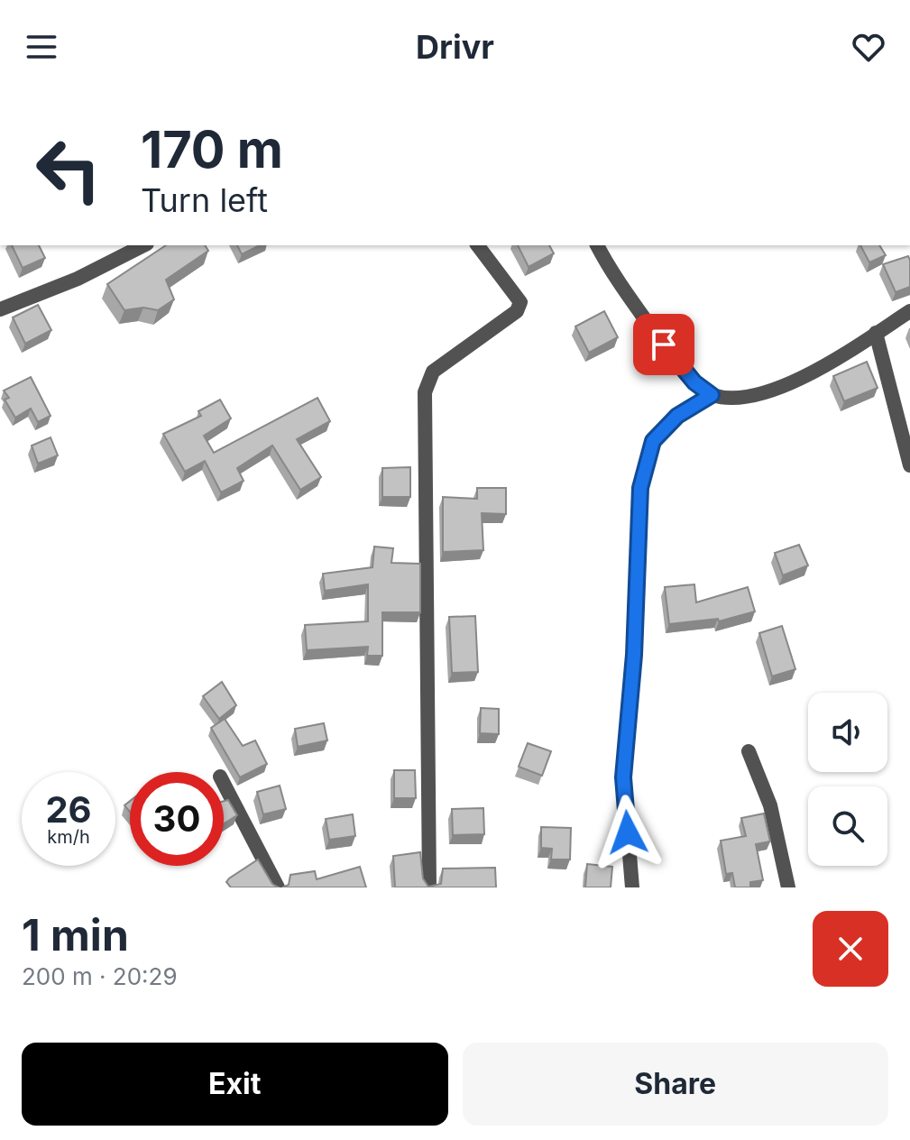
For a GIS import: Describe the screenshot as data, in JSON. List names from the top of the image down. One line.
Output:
{"page":{"header":"Drivr","turn":["170 m","Turn left"],"speed":"26 km/h","limit":"30","heading":["1 min","200 m · 20:29"],"buttons":["Exit","Share"]}}
